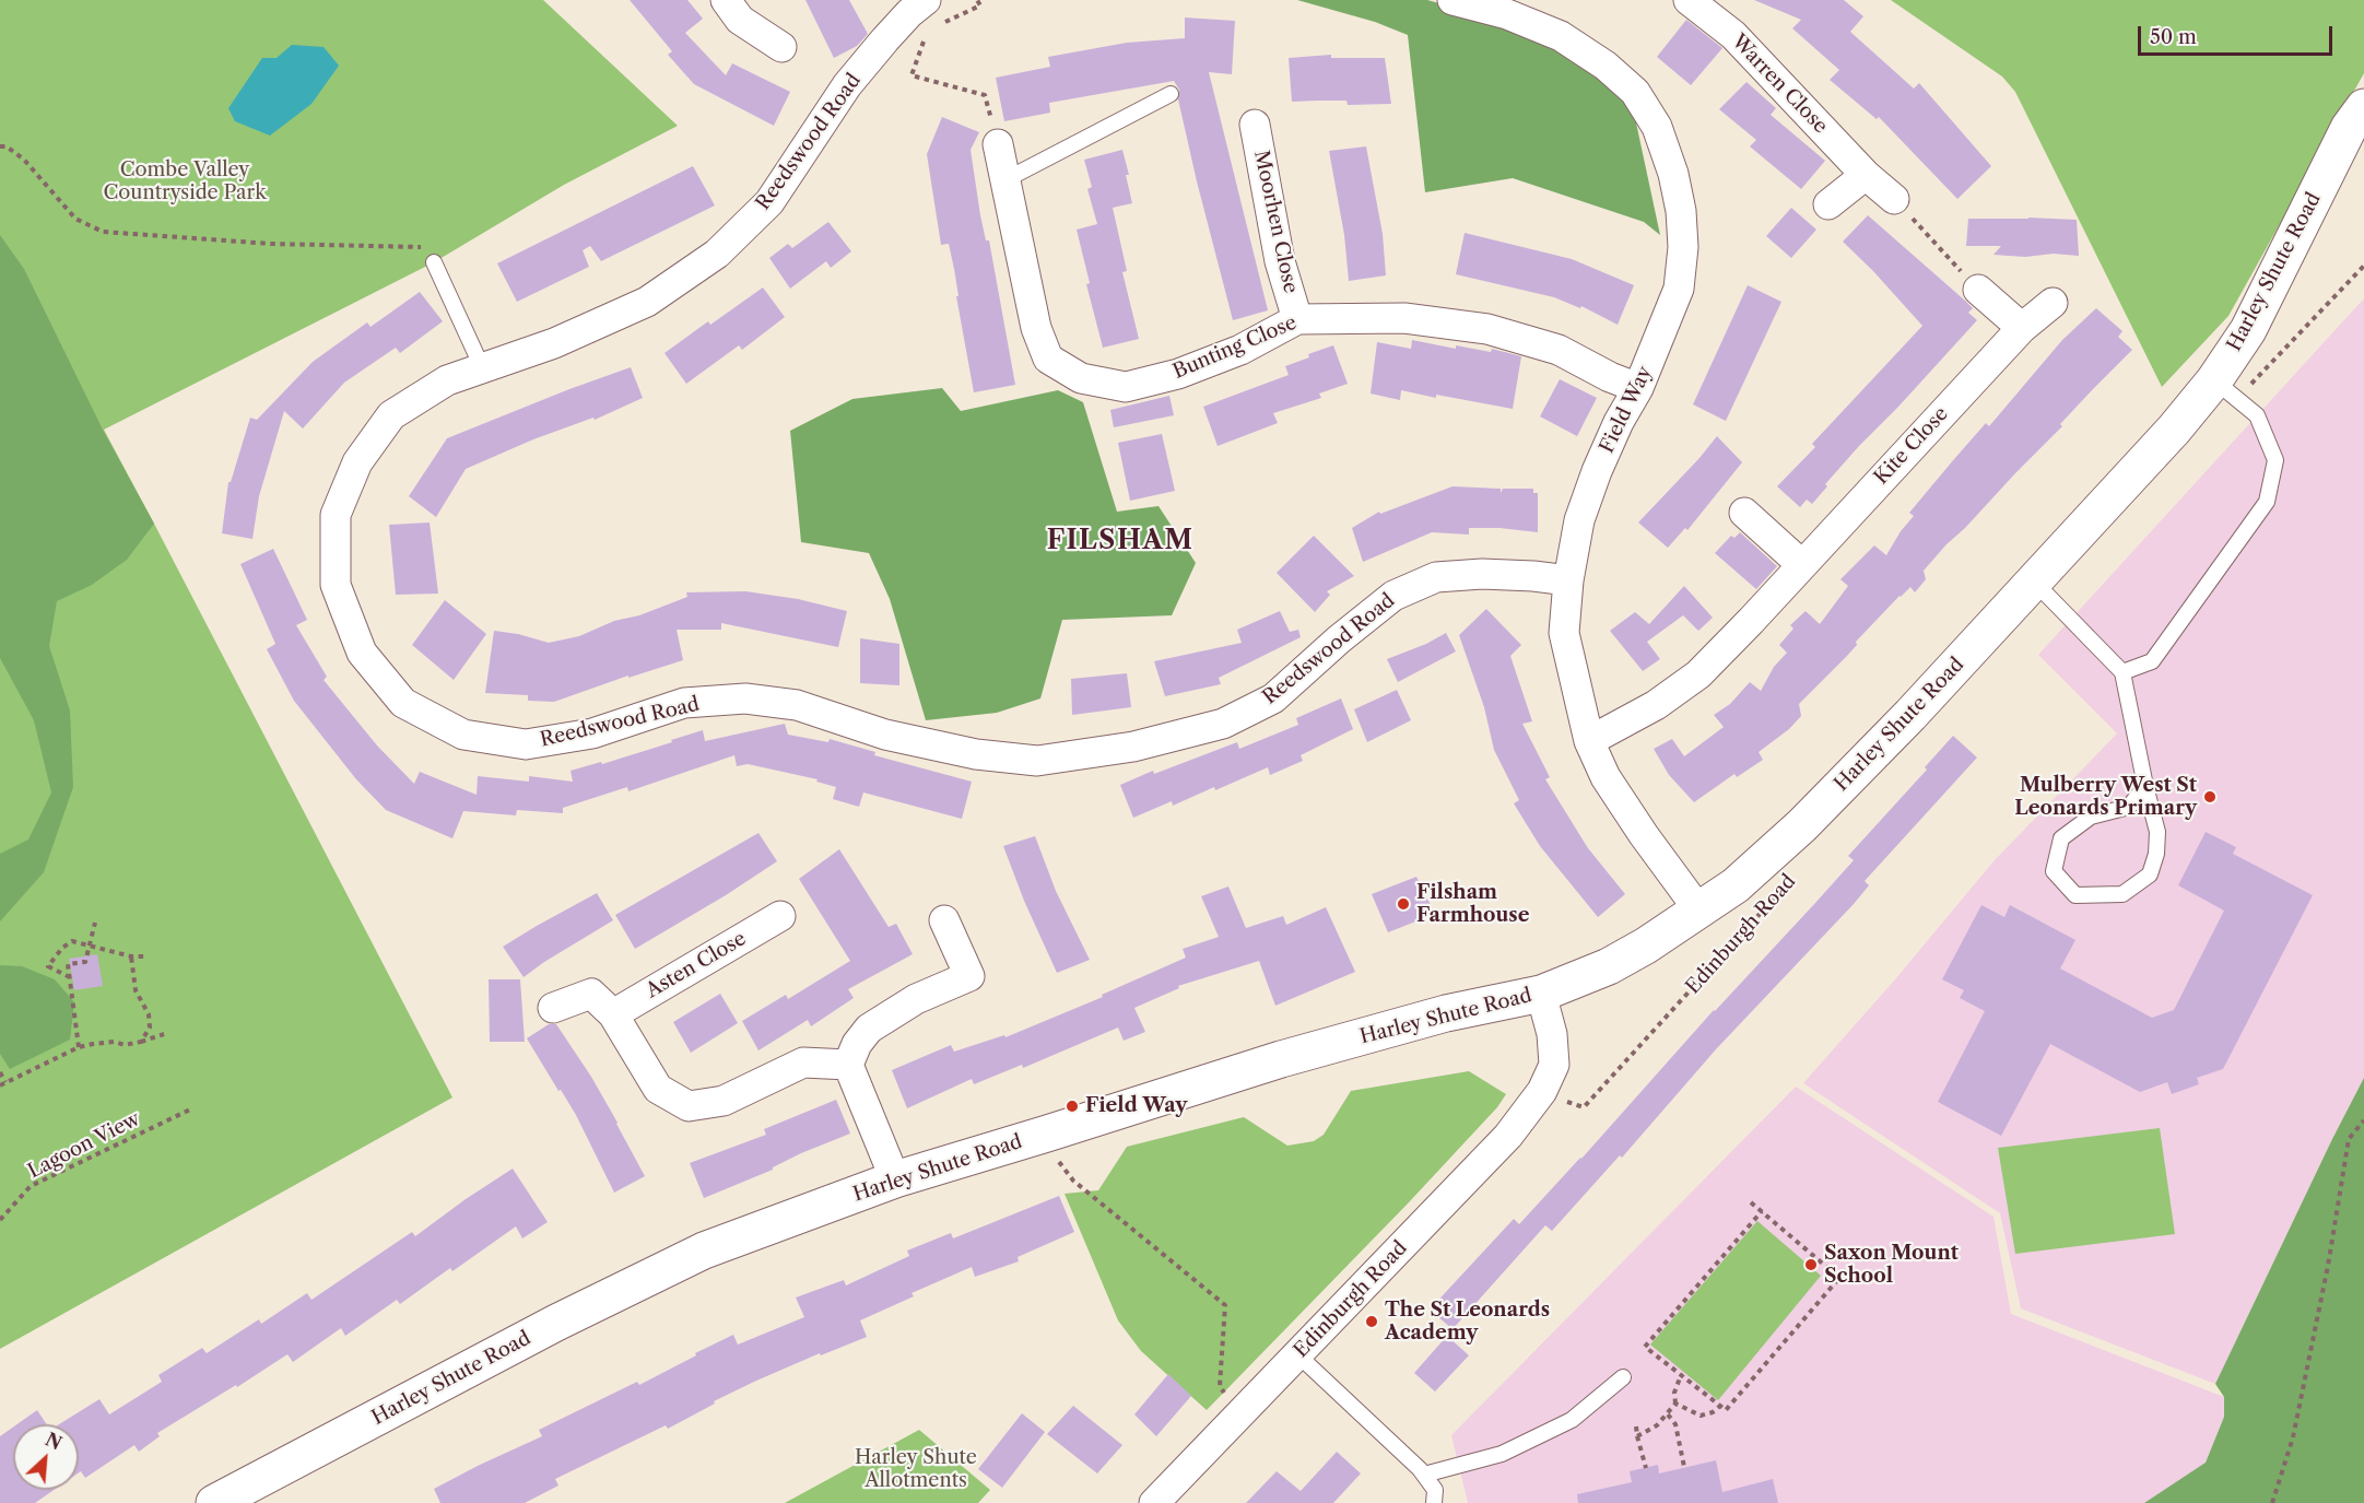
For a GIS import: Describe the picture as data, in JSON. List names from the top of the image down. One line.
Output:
{"streets":{"main road":["Harley Shute Road"],"street":["Warren Close","Reedswood Road","Moorhen Close","Bunting Close","Field Way","Kite Close","Edinburgh Road","Asten Close"],"path":["Lagoon View"]},"crossings":[["Reedswood Road","Field Way"],["Moorhen Close","Bunting Close"],["Harley Shute Road","Field Way"],["Harley Shute Road","Edinburgh Road"],["Bunting Close","Field Way"],["Field Way","Kite Close"]],"districts":["FILSHAM"],"parks":["Combe Valley Countryside Park","Harley Shute Allotments"],"places":["Mulberry West St Leonards Primary","Filsham Farmhouse","Field Way","Saxon Mount School","The St Leonards Academy"],"scale_bar":"50 m","north":"top right"}
